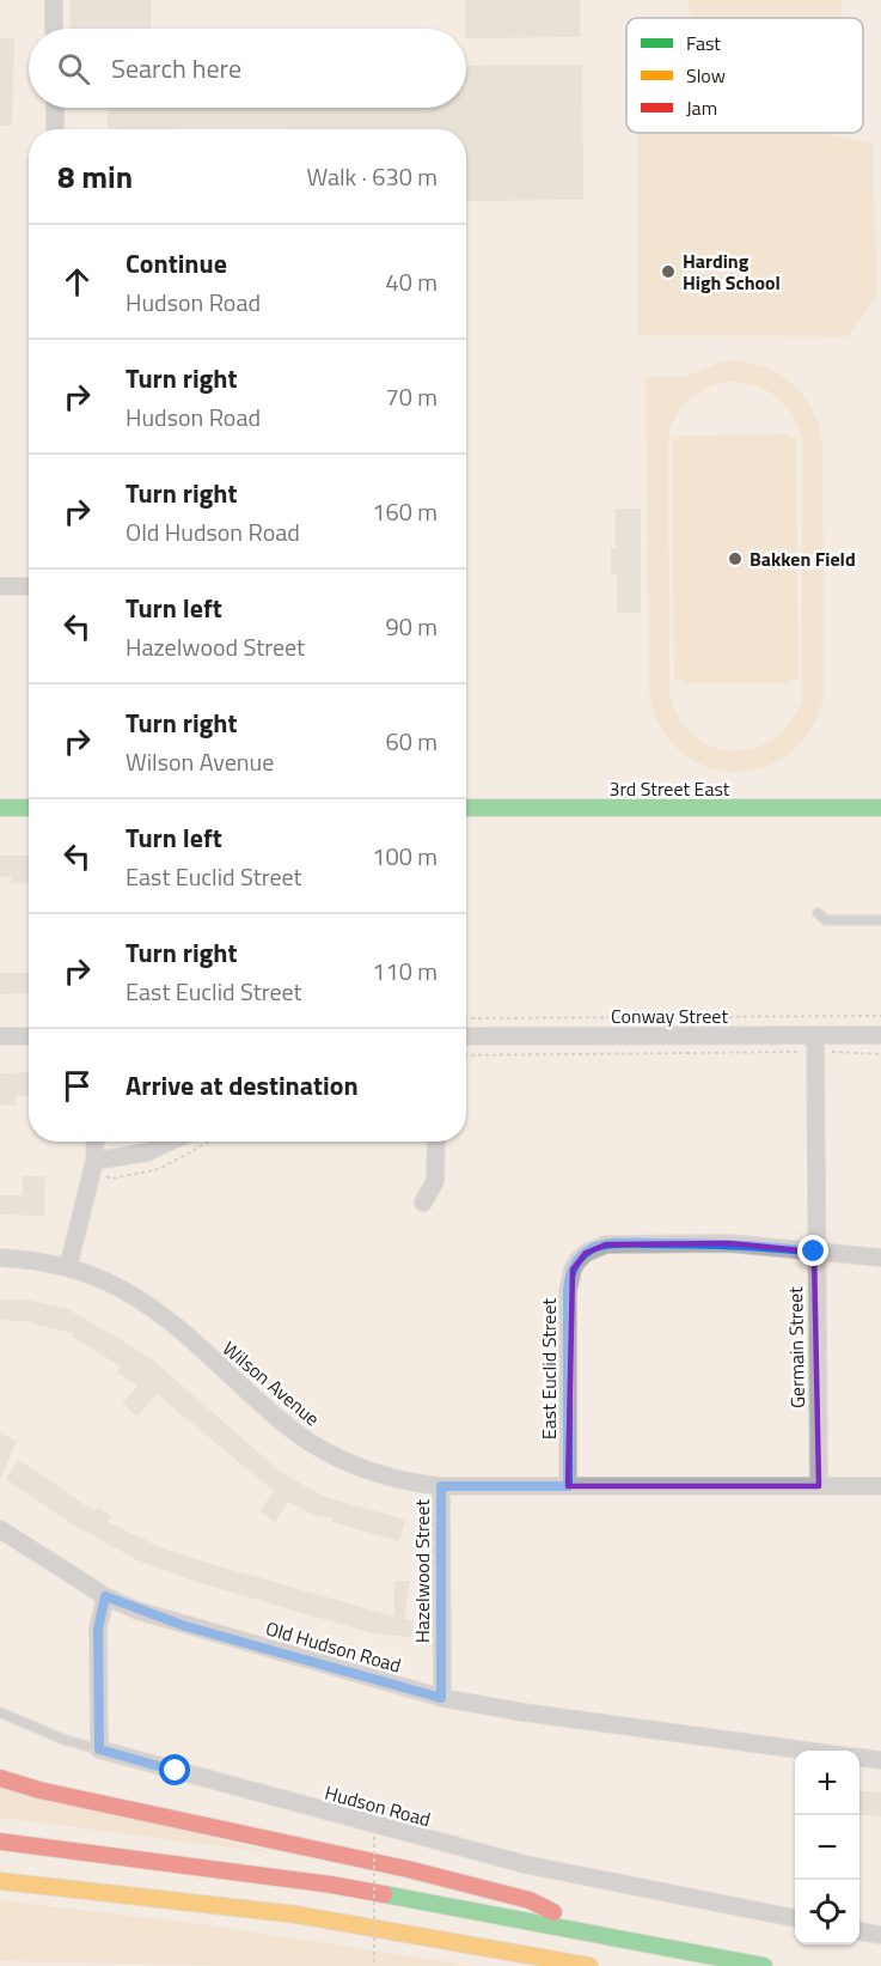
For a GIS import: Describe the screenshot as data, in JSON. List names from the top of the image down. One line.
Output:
{"streets":{"main road":["3rd Street East"],"street":["Conway Street","Germain Street","East Euclid Street","Wilson Avenue","Hazelwood Street","Old Hudson Road","Hudson Road"]},"crossings":[["Conway Street","Germain Street"],["Germain Street","East Euclid Street"],["Germain Street","Wilson Avenue"],["East Euclid Street","Wilson Avenue"],["Wilson Avenue","Hazelwood Street"],["Hazelwood Street","Old Hudson Road"]],"places":["Harding High School","Bakken Field"],"legend":["Fast","Slow","Jam"],"page":{"search":"Search here","heading":["8 min","Walk · 630 m"],"list":[["Continue","Hudson Road","40 m"],["Turn right","Hudson Road","70 m"],["Turn right","Old Hudson Road","160 m"],["Turn left","Hazelwood Street","90 m"],["Turn right","Wilson Avenue","60 m"],["Turn left","East Euclid Street","100 m"],["Turn right","East Euclid Street","110 m"],"Arrive at destination"],"map_buttons":["+","−"]}}
